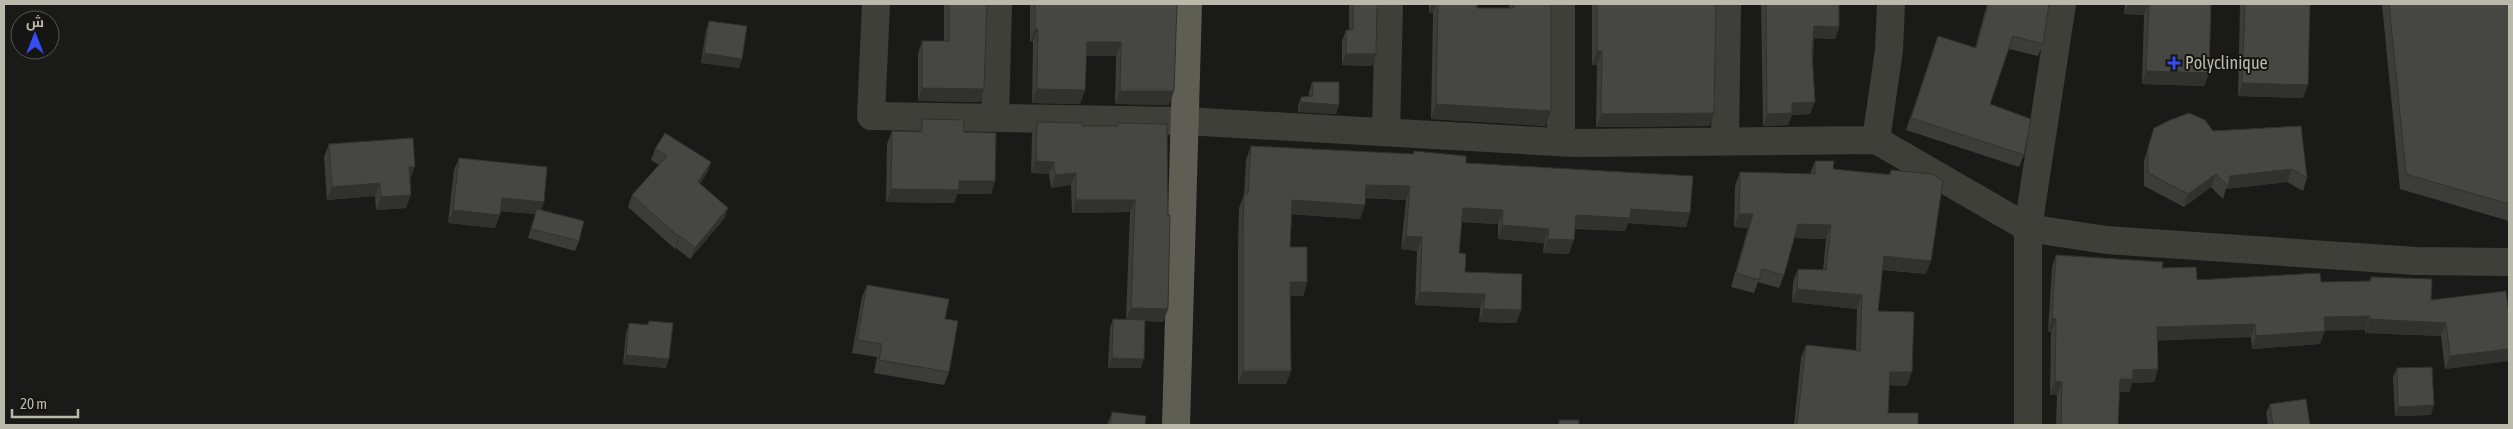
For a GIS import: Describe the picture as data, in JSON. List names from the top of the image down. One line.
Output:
{"places":{"health":["Polyclinique"]},"scale_bar":"20 m","north":"top"}
